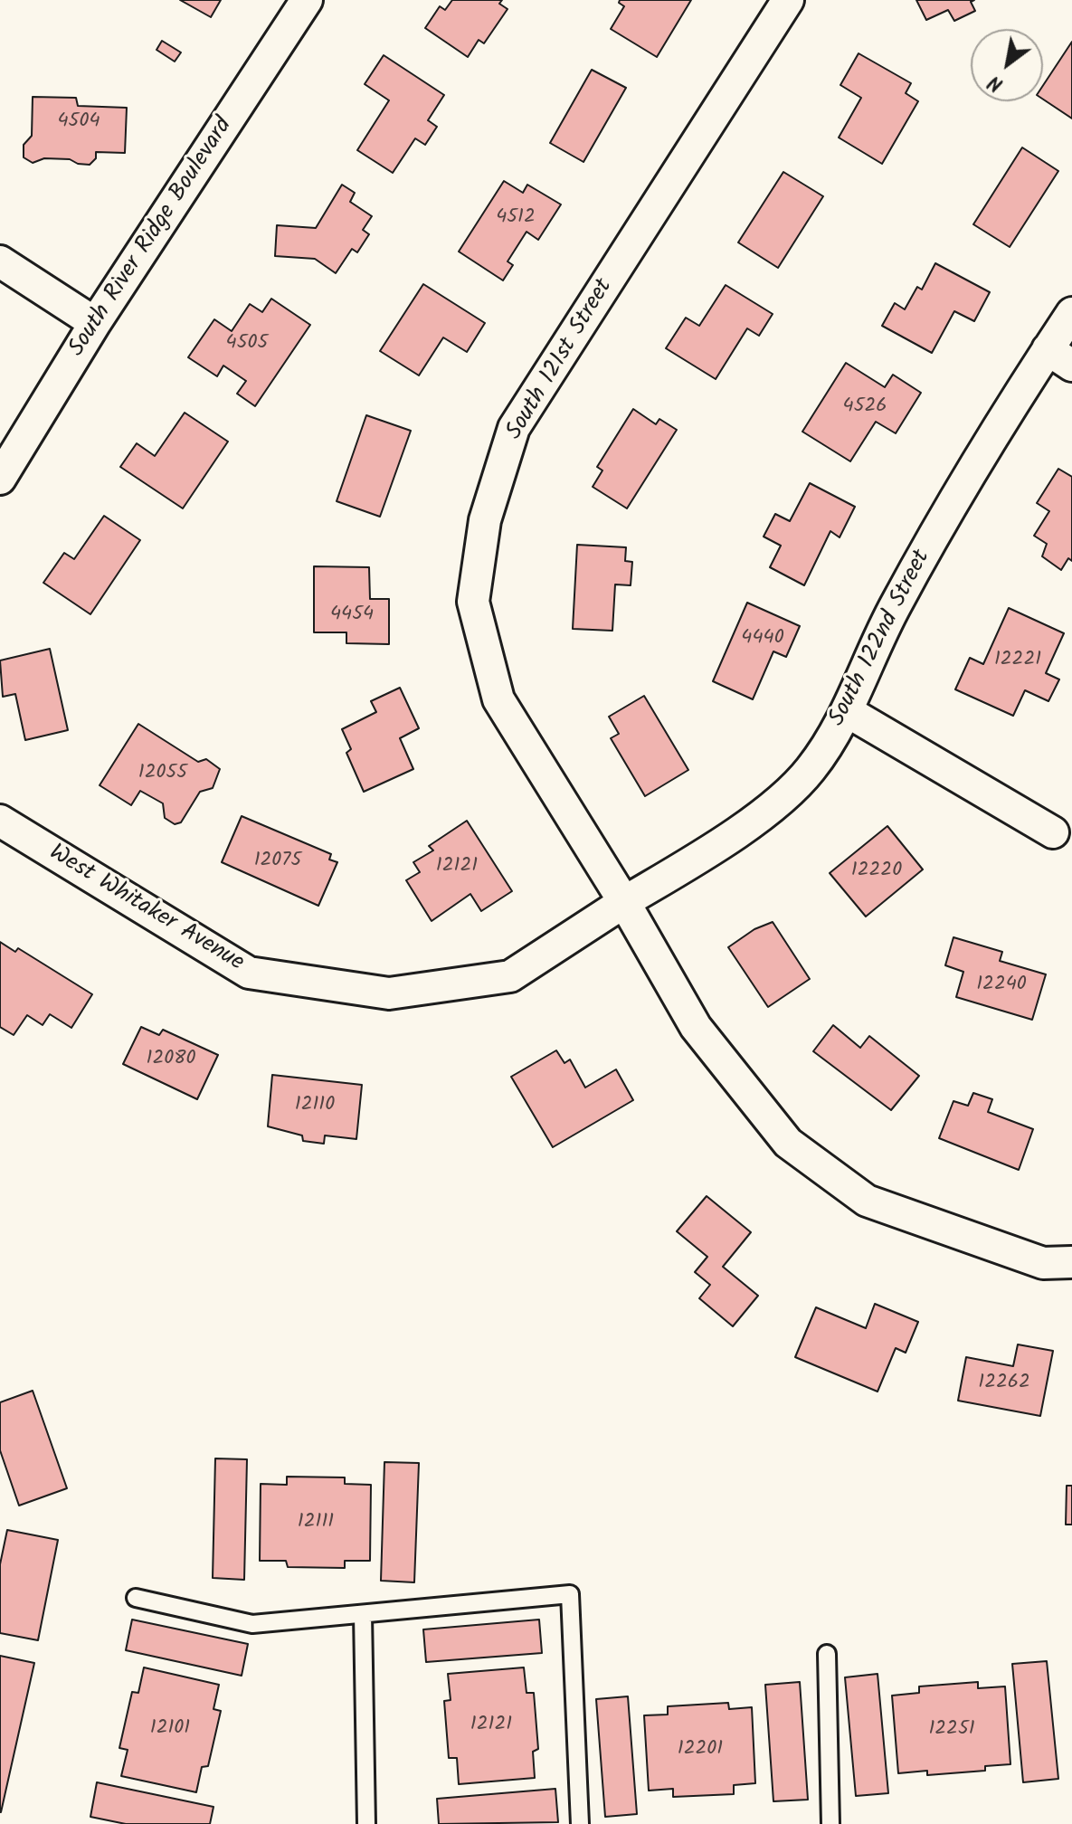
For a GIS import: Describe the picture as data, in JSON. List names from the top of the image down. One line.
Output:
{"streets":{"street":["South River Ridge Boulevard","South 121st Street","South 122nd Street","West Whitaker Avenue"]},"crossings":[["South 121st Street","South 122nd Street"],["South 121st Street","West Whitaker Avenue"],["South 122nd Street","West Whitaker Avenue"]],"house_numbers":["4504","4512","4505","4526","4454","4440","12221","12055","12075","12121","12220","12240","12080","12110","12262","12111","12121","12101","12251","12201"],"north":"bottom left"}
